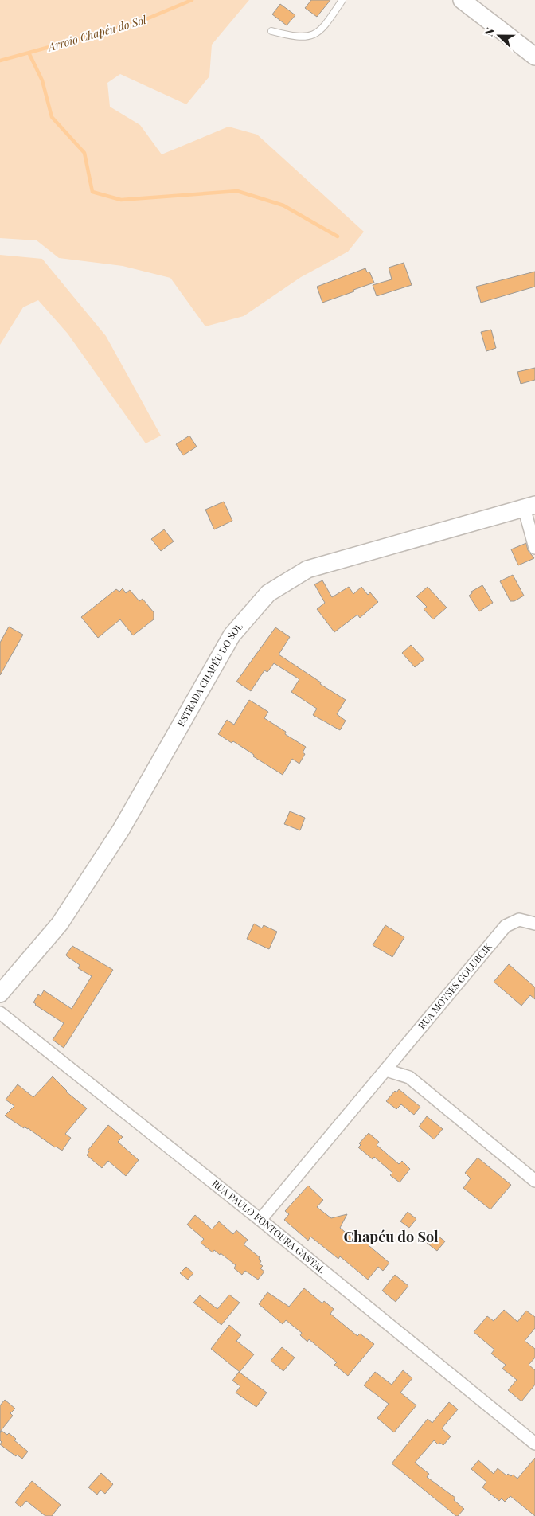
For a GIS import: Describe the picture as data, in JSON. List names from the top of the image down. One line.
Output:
{"streets":{"main road":["ESTRADA CHAPÉU DO SOL"],"street":["RUA MOYSES GOLUBCIK","RUA PAULO FONTOURA GASTAL"]},"crossings":[["RUA MOYSES GOLUBCIK","RUA PAULO FONTOURA GASTAL"]],"districts":["Chapéu do Sol"],"water":["Arroio Chapéu do Sol"],"north":"left"}
